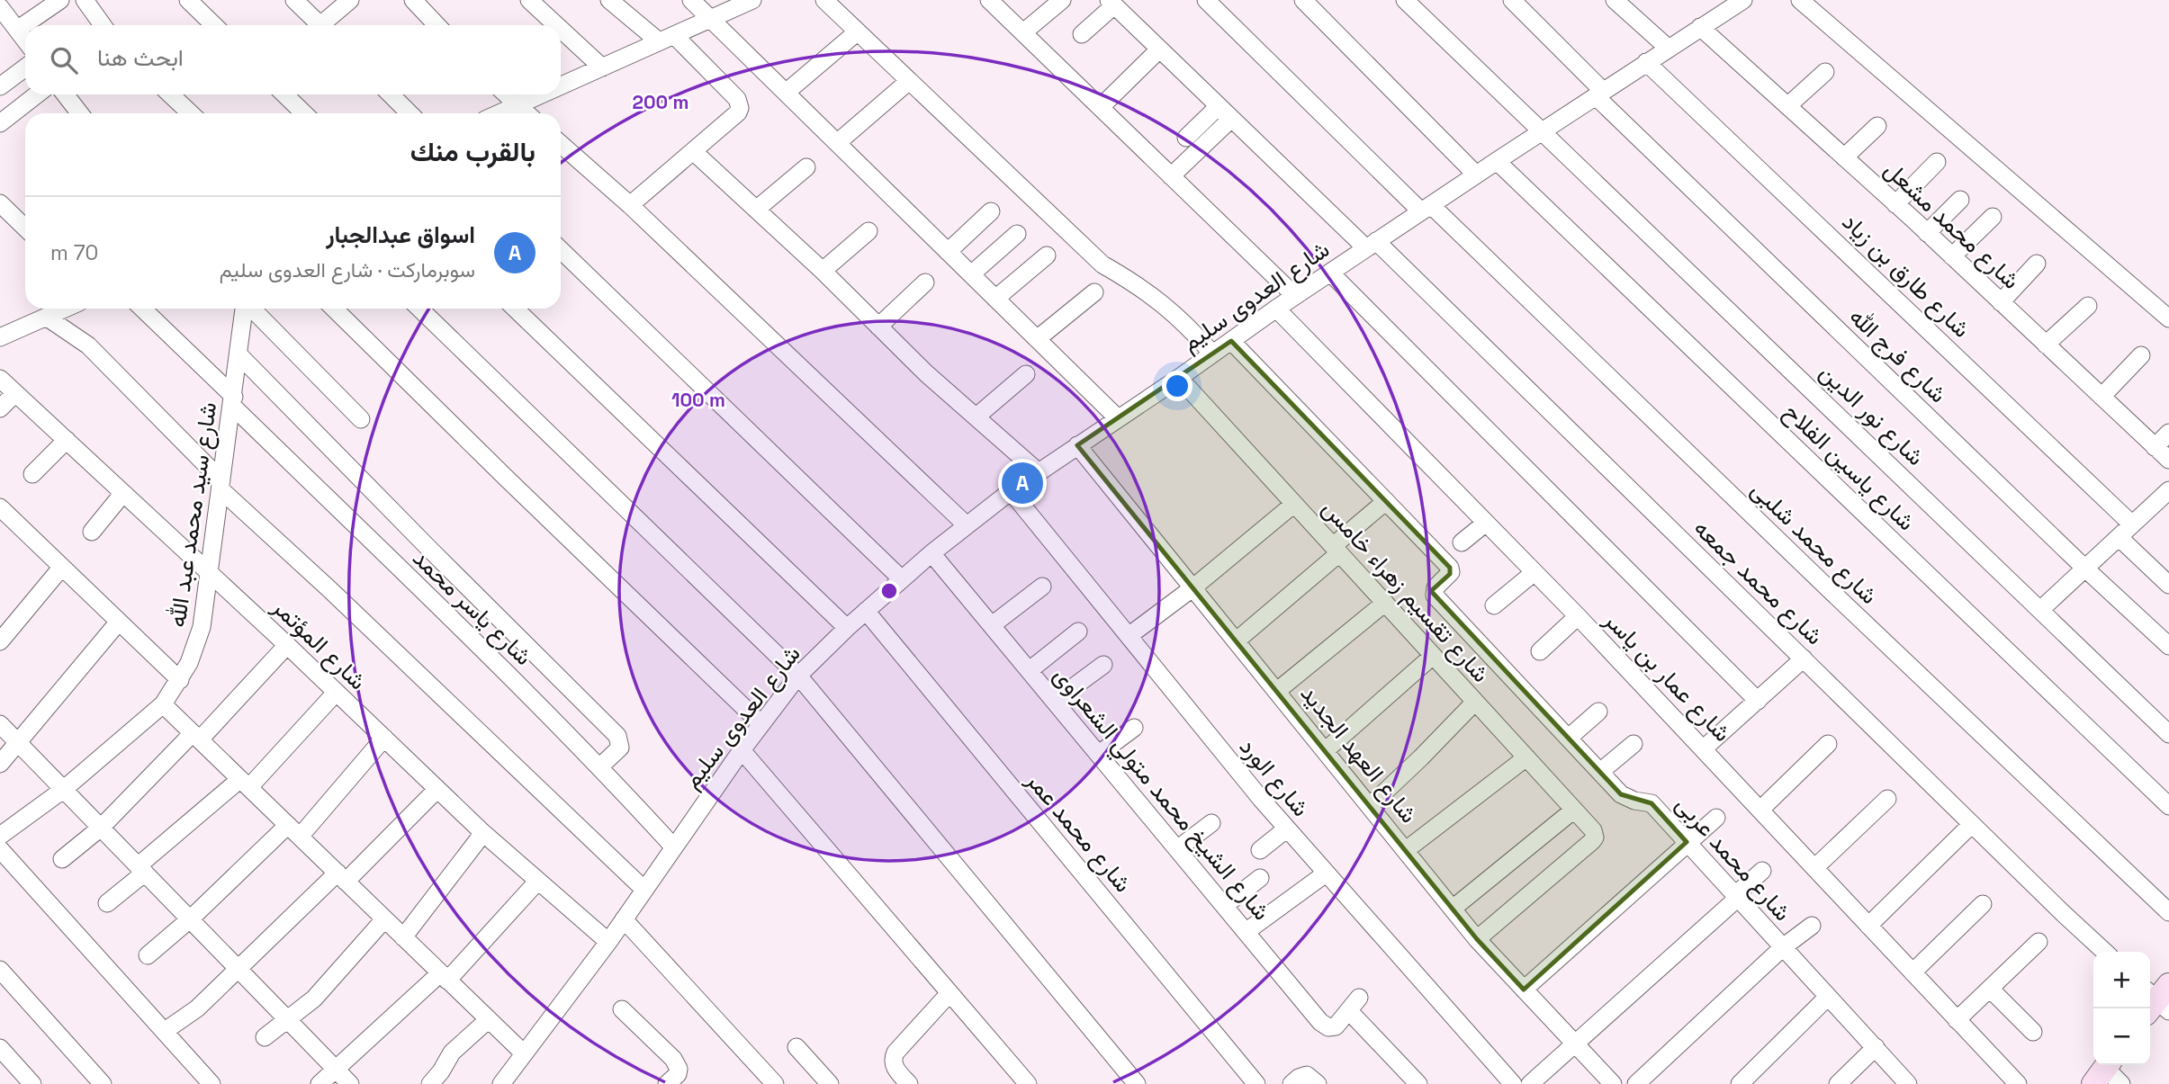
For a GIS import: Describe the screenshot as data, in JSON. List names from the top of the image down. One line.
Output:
{"streets":{"street":["شارع محمد مشعل","شارع طارق بن زياد","شارع العدوى سليم","شارع فرج الله","شارع نور الدين","شارع ياسين الفلاح","شارع سيد محمد عبد الله","شارع محمد شلبى","شارع محمد جمعه","شارع تقسيم زهراء خامس","شارع ياسر محمد","شارع المؤتمر","شارع عمار بن ياسر","شارع العهد الجديد","شارع الورد","شارع الشيخ محمد متولي الشعراوى","شارع محمد عمر","شارع محمد عربى"]},"crossings":[["شارع محمد مشعل","شارع العدوى سليم"],["شارع طارق بن زياد","شارع العدوى سليم"],["شارع العدوى سليم","شارع فرج الله"],["شارع العدوى سليم","شارع نور الدين"],["شارع العدوى سليم","شارع ياسين الفلاح"],["شارع العدوى سليم","شارع محمد شلبى"],["شارع العدوى سليم","شارع محمد جمعه"],["شارع العدوى سليم","شارع تقسيم زهراء خامس"],["شارع العدوى سليم","شارع ياسر محمد"],["شارع العدوى سليم","شارع المؤتمر"],["شارع العدوى سليم","شارع عمار بن ياسر"],["شارع العدوى سليم","شارع العهد الجديد"],["شارع العدوى سليم","شارع الورد"],["شارع العدوى سليم","شارع الشيخ محمد متولي الشعراوى"],["شارع العدوى سليم","شارع محمد عمر"],["شارع سيد محمد عبد الله","شارع ياسر محمد"],["شارع سيد محمد عبد الله","شارع المؤتمر"],["شارع تقسيم زهراء خامس","شارع العهد الجديد"]],"page":{"search":"ابحث هنا","heading":"بالقرب منك","list":[{"mark":"A","name":"اسواق عبدالجبار","note":"سوبرماركت · شارع العدوى سليم","value":"70 m"}],"pins":"A","map_buttons":["+","−"]},"rings":["200 m","100 m"]}
